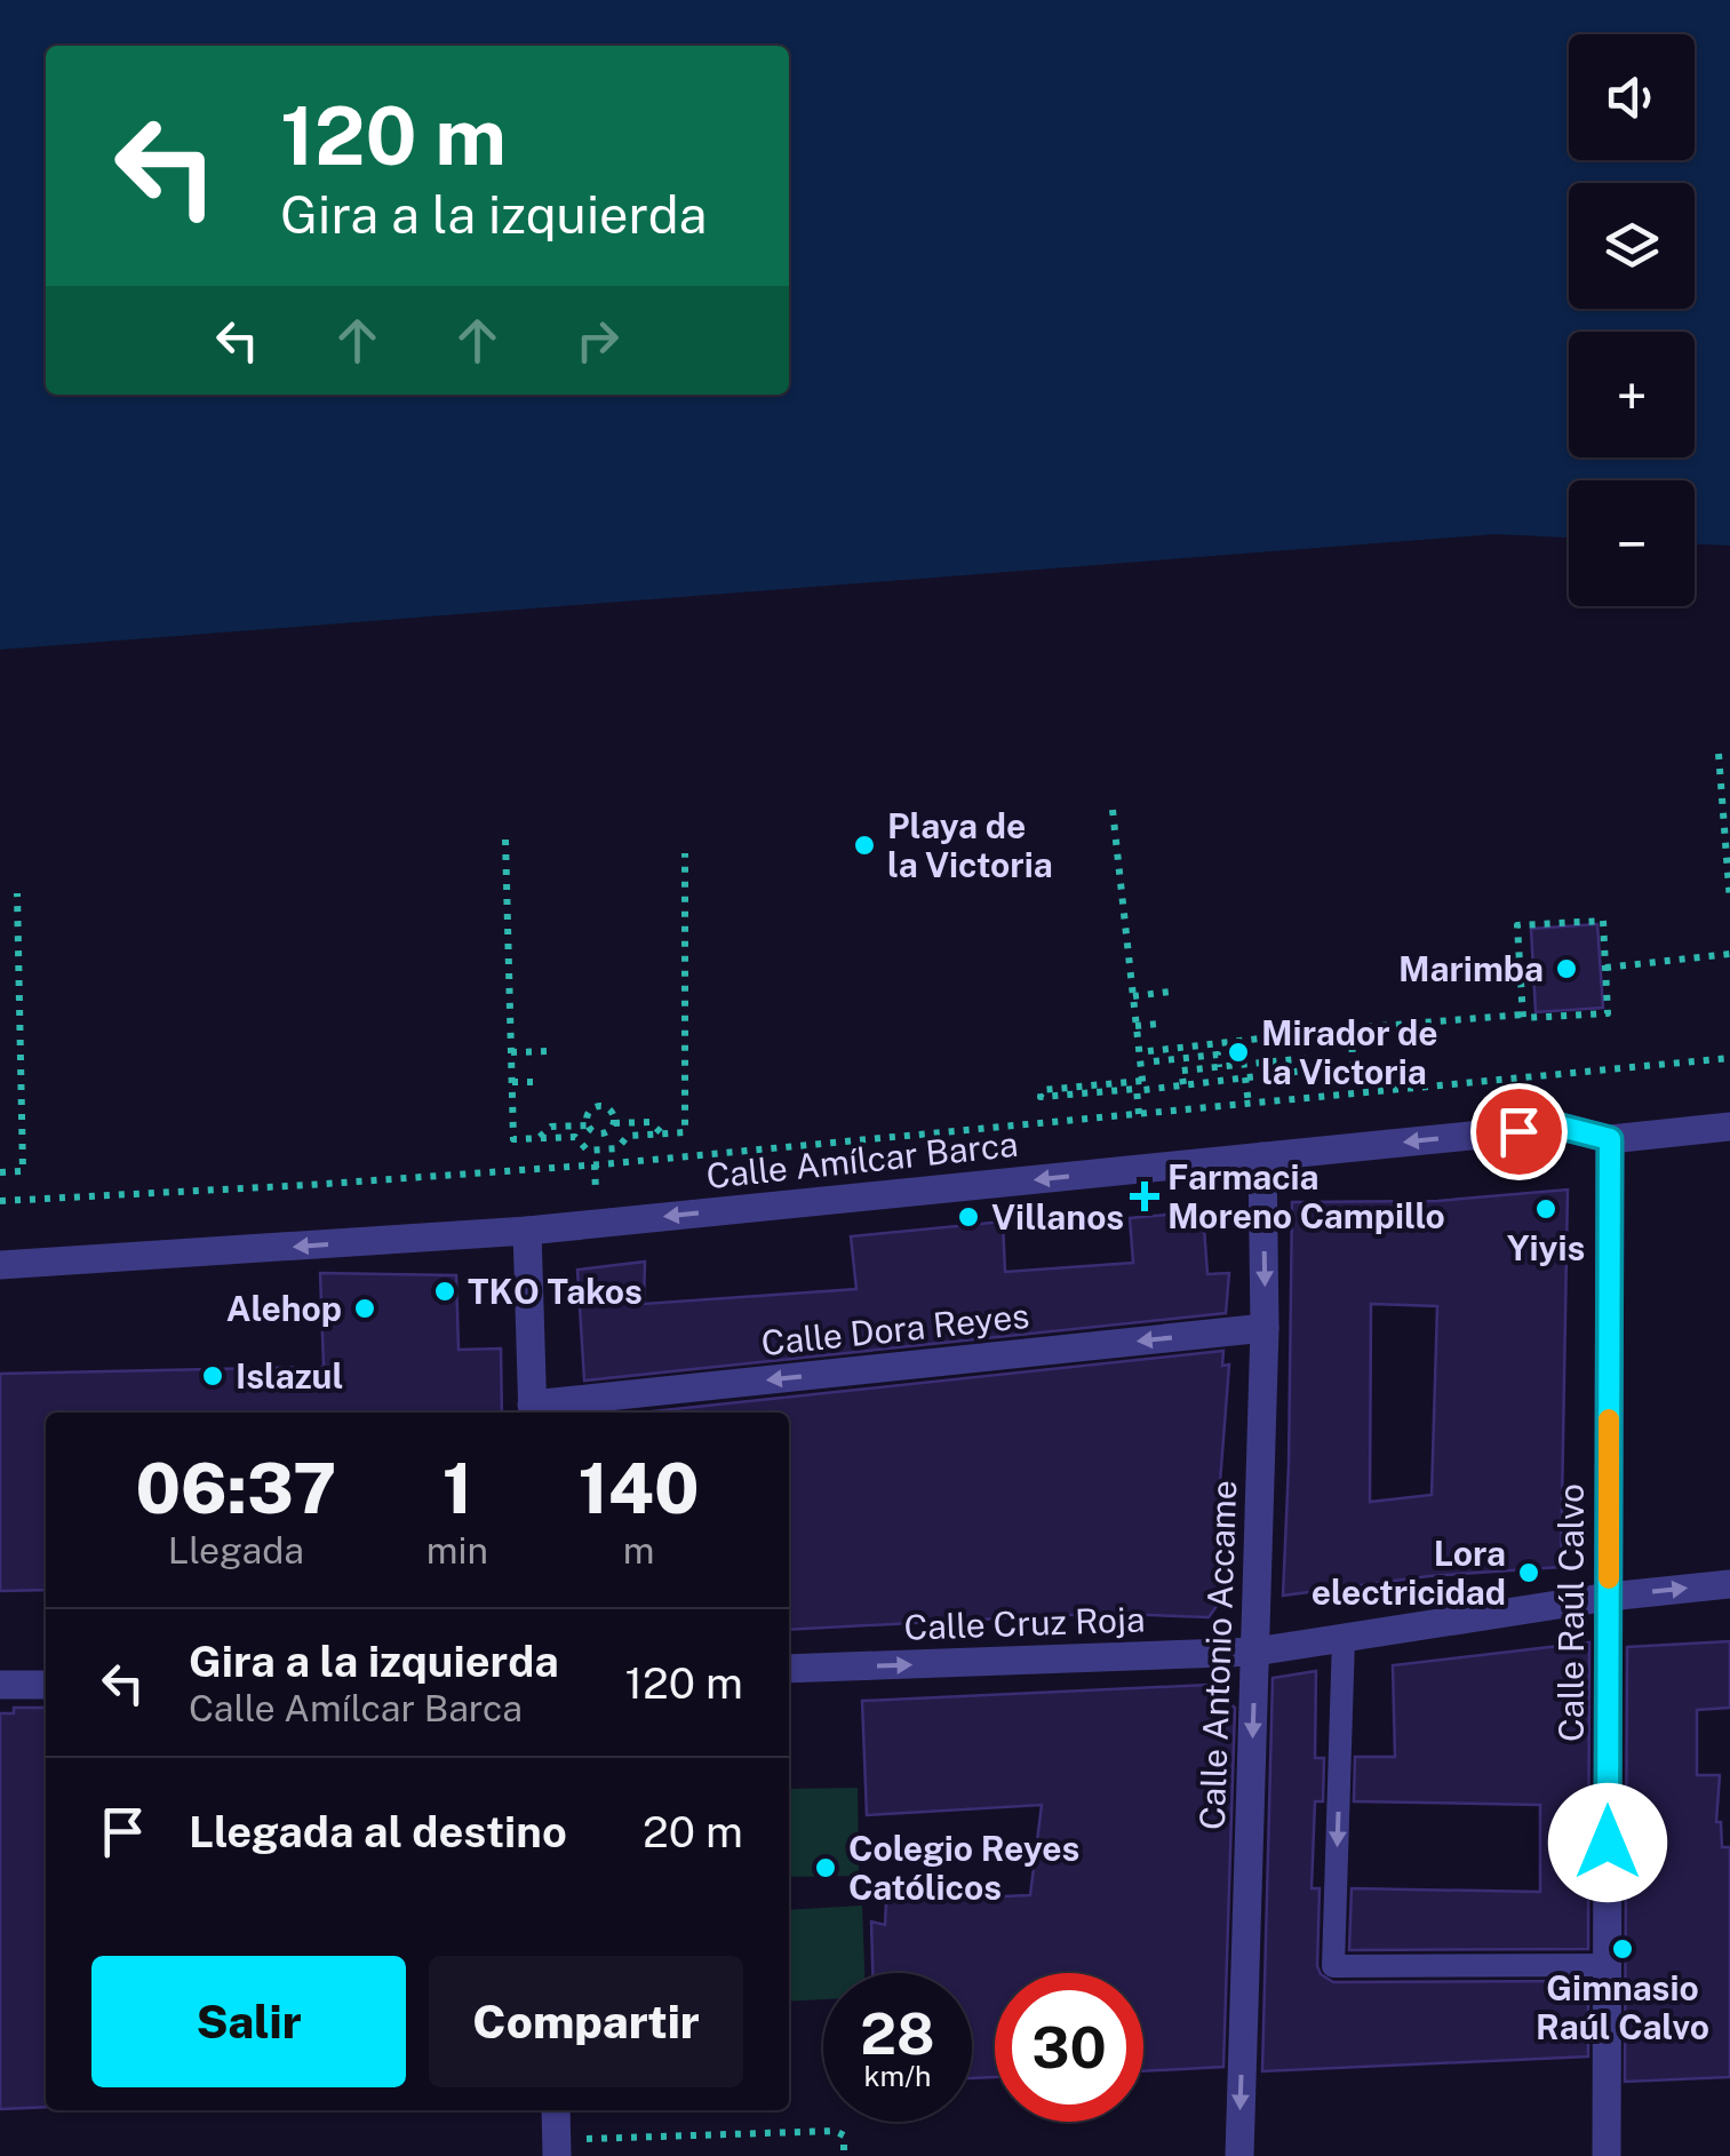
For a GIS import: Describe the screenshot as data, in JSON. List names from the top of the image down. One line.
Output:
{"streets":{"street":["Calle Amílcar Barca","Calle Dora Reyes","Calle Raúl Calvo","Calle Cruz Roja","Calle Antonio Accame"]},"crossings":[["Calle Amílcar Barca","Calle Raúl Calvo"],["Calle Amílcar Barca","Calle Antonio Accame"],["Calle Dora Reyes","Calle Antonio Accame"],["Calle Raúl Calvo","Calle Cruz Roja"],["Calle Cruz Roja","Calle Antonio Accame"]],"one_way":["Calle Amílcar Barca","Calle Dora Reyes","Calle Cruz Roja","Calle Antonio Accame"],"places":{"other":["Playa de la Victoria","Marimba","Mirador de la Victoria","Yiyis","Villanos","TKO Takos","Alehop","Islazul","Lora electricidad","Colegio Reyes Católicos","Gimnasio Raúl Calvo"],"health":["Farmacia Moreno Campillo"]},"page":{"map_buttons":["+","−"],"turn":["120 m","Gira a la izquierda"],"eta":["06:37","Llegada","1","min","140","m"],"list":[{"name":"Gira a la izquierda","note":"Calle Amílcar Barca","value":"120 m"},{"name":"Llegada al destino","value":"20 m"}],"buttons":["Salir","Compartir"],"speed":"28 km/h","limit":"30"}}
